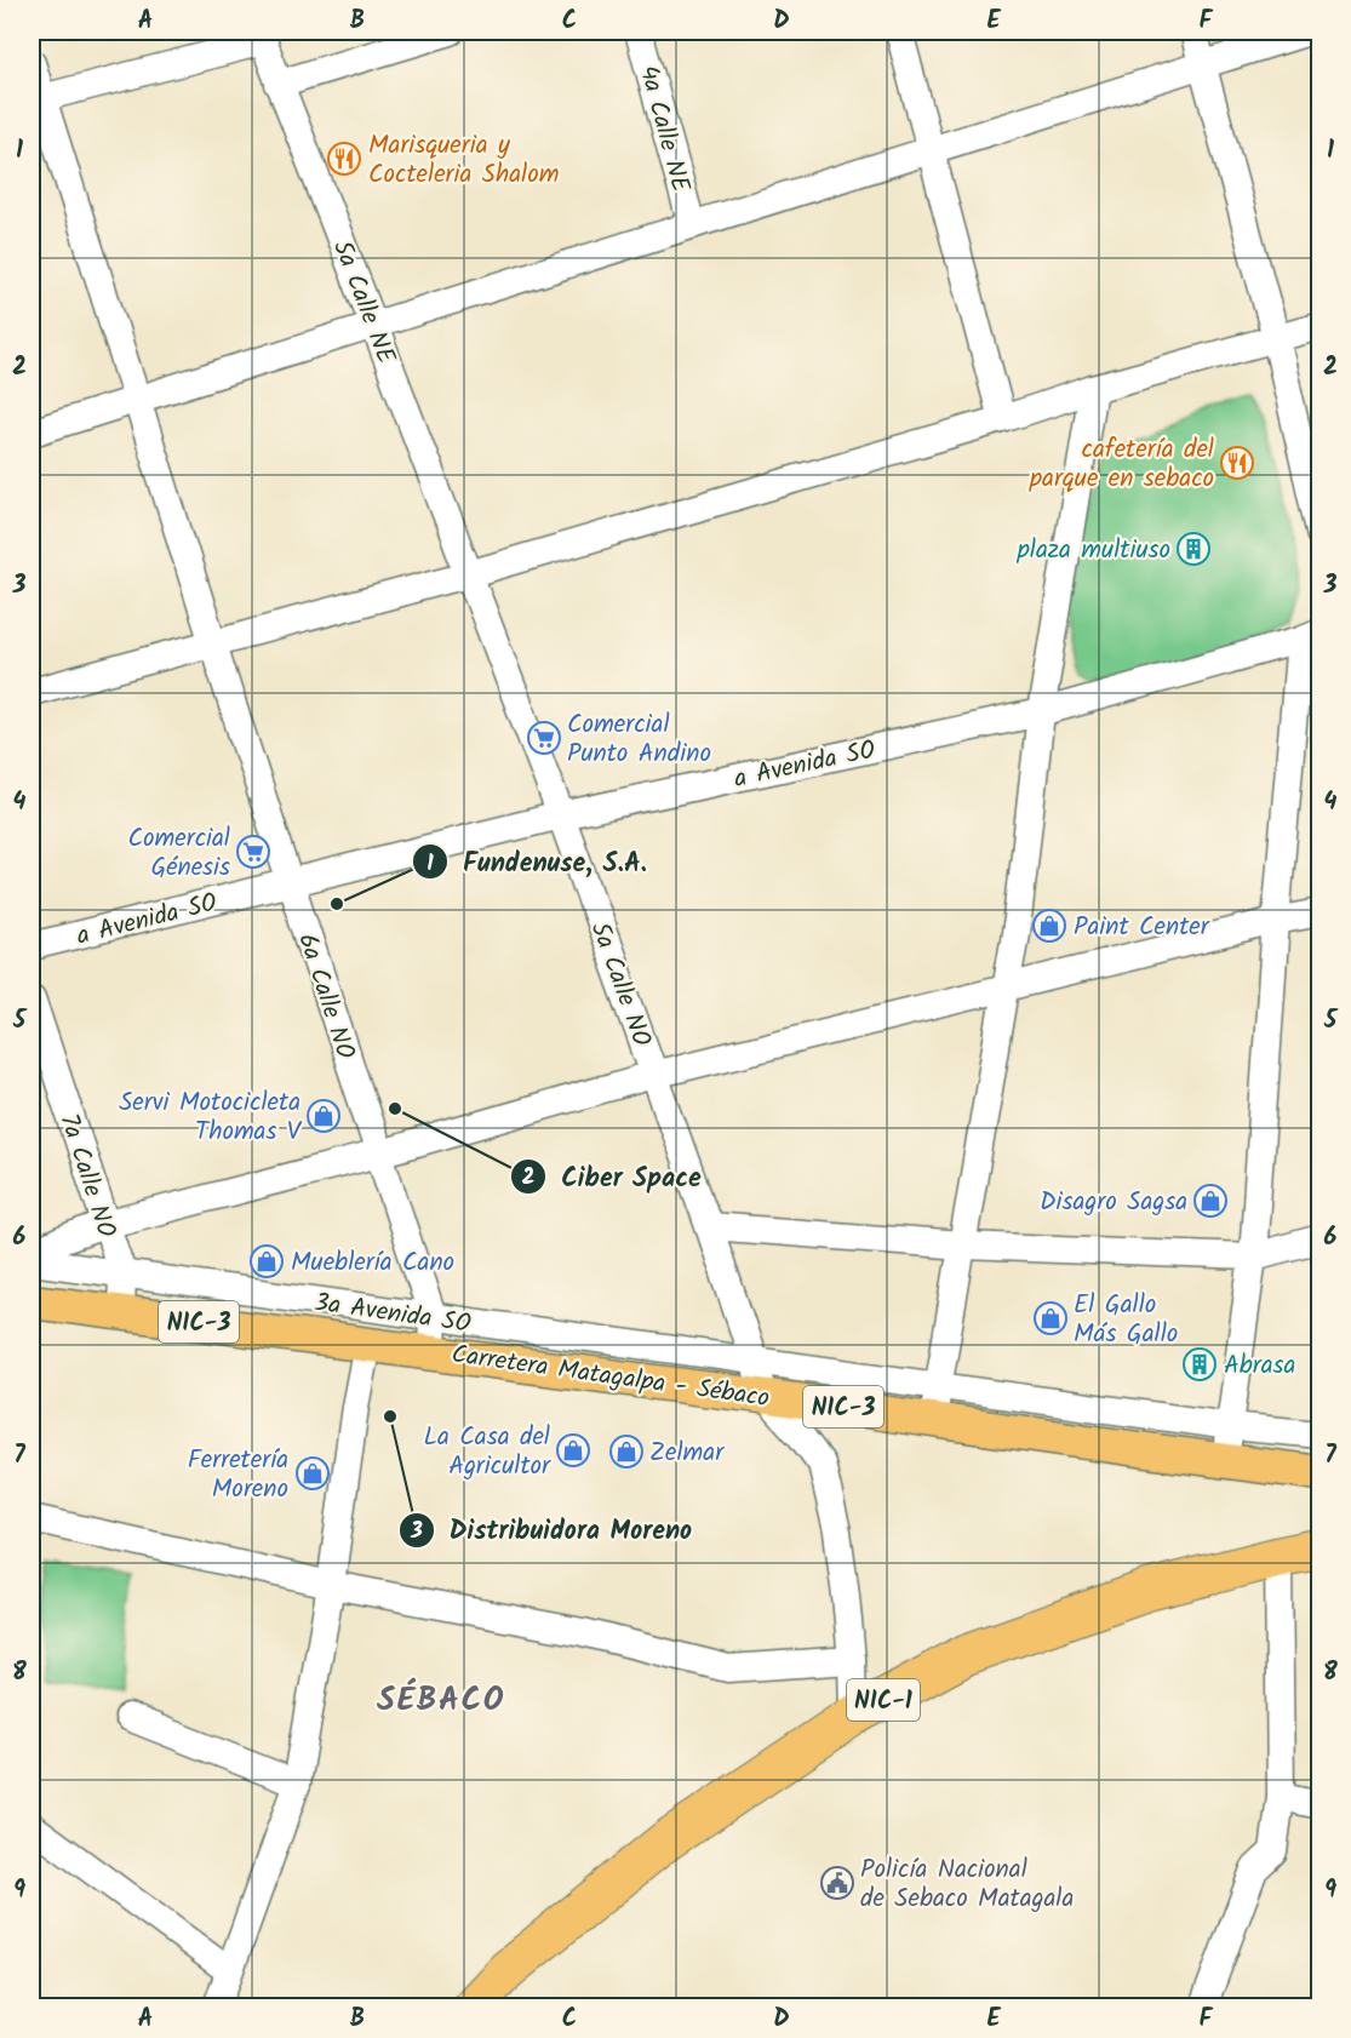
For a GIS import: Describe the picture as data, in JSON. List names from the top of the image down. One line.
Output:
{"streets":{"highway":["NIC-1"],"main road":["NIC-3","Carretera Matagalpa - Sébaco"],"street":["4a Calle NE","5a Calle NE","a Avenida SO","5a Calle NO","6a Calle NO","7a Calle NO","3a Avenida SO"]},"crossings":[["5a Calle NE","5a Calle NO"],["a Avenida SO","5a Calle NO"],["a Avenida SO","6a Calle NO"],["5a Calle NO","3a Avenida SO"],["5a Calle NO","Carretera Matagalpa - Sébaco"],["6a Calle NO","3a Avenida SO"],["6a Calle NO","Carretera Matagalpa - Sébaco"],["7a Calle NO","3a Avenida SO"],["7a Calle NO","Carretera Matagalpa - Sébaco"],["3a Avenida SO","Carretera Matagalpa - Sébaco"]],"districts":["SÉBACO"],"places":{"restaurant":["Marisqueria y Cocteleria Shalom","cafetería del parque en sebaco"],"building":["plaza multiuso","Abrasa"],"supermarket":["Comercial Punto Andino","Comercial Génesis"],"other":["Fundenuse, S.A.","Ciber Space","Distribuidora Moreno"],"shop":["Paint Center","Servi Motocicleta Thomas V","Disagro Sagsa","Mueblería Cano","El Gallo Más Gallo","La Casa del Agricultor","Zelmar","Ferretería Moreno"],"public building":["Policía Nacional de Sebaco Matagala"]},"grid":{"columns":["A","B","C","D","E","F"],"rows":["1","2","3","4","5","6","7","8","9"]}}
